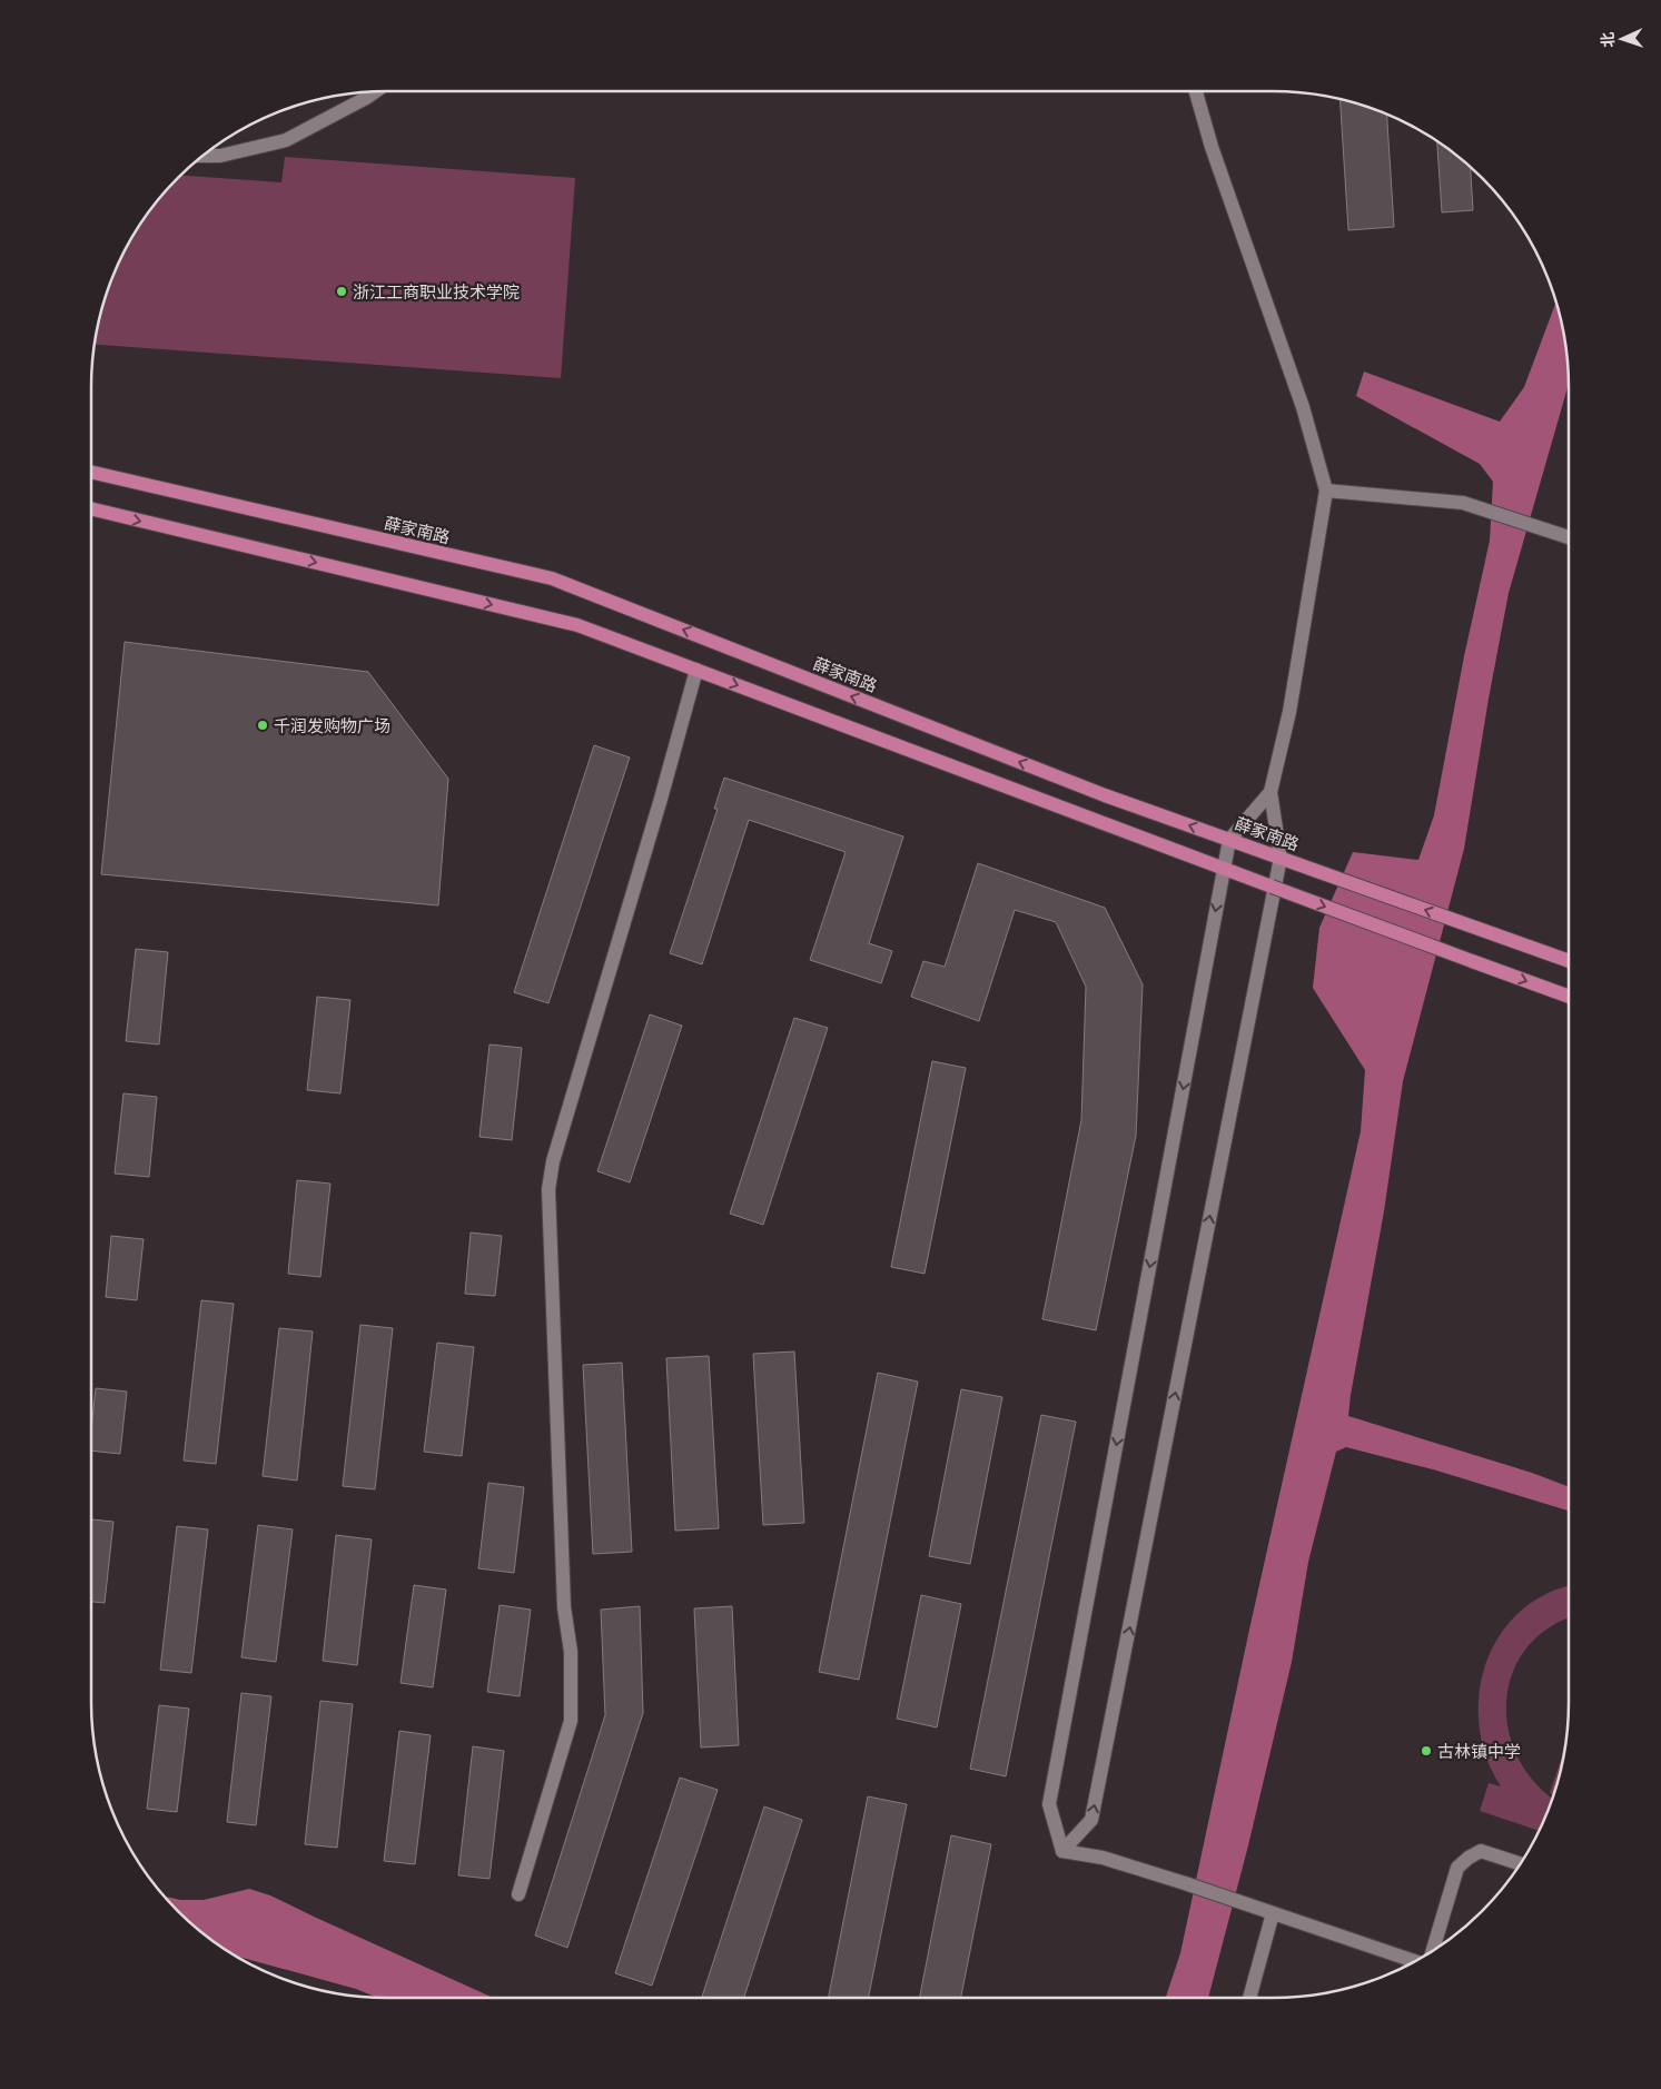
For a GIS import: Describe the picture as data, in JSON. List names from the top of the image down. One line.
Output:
{"streets":{"main road":["薛家南路"]},"places":["浙江工商职业技术学院","千润发购物广场","古林镇中学"],"north":"left"}
